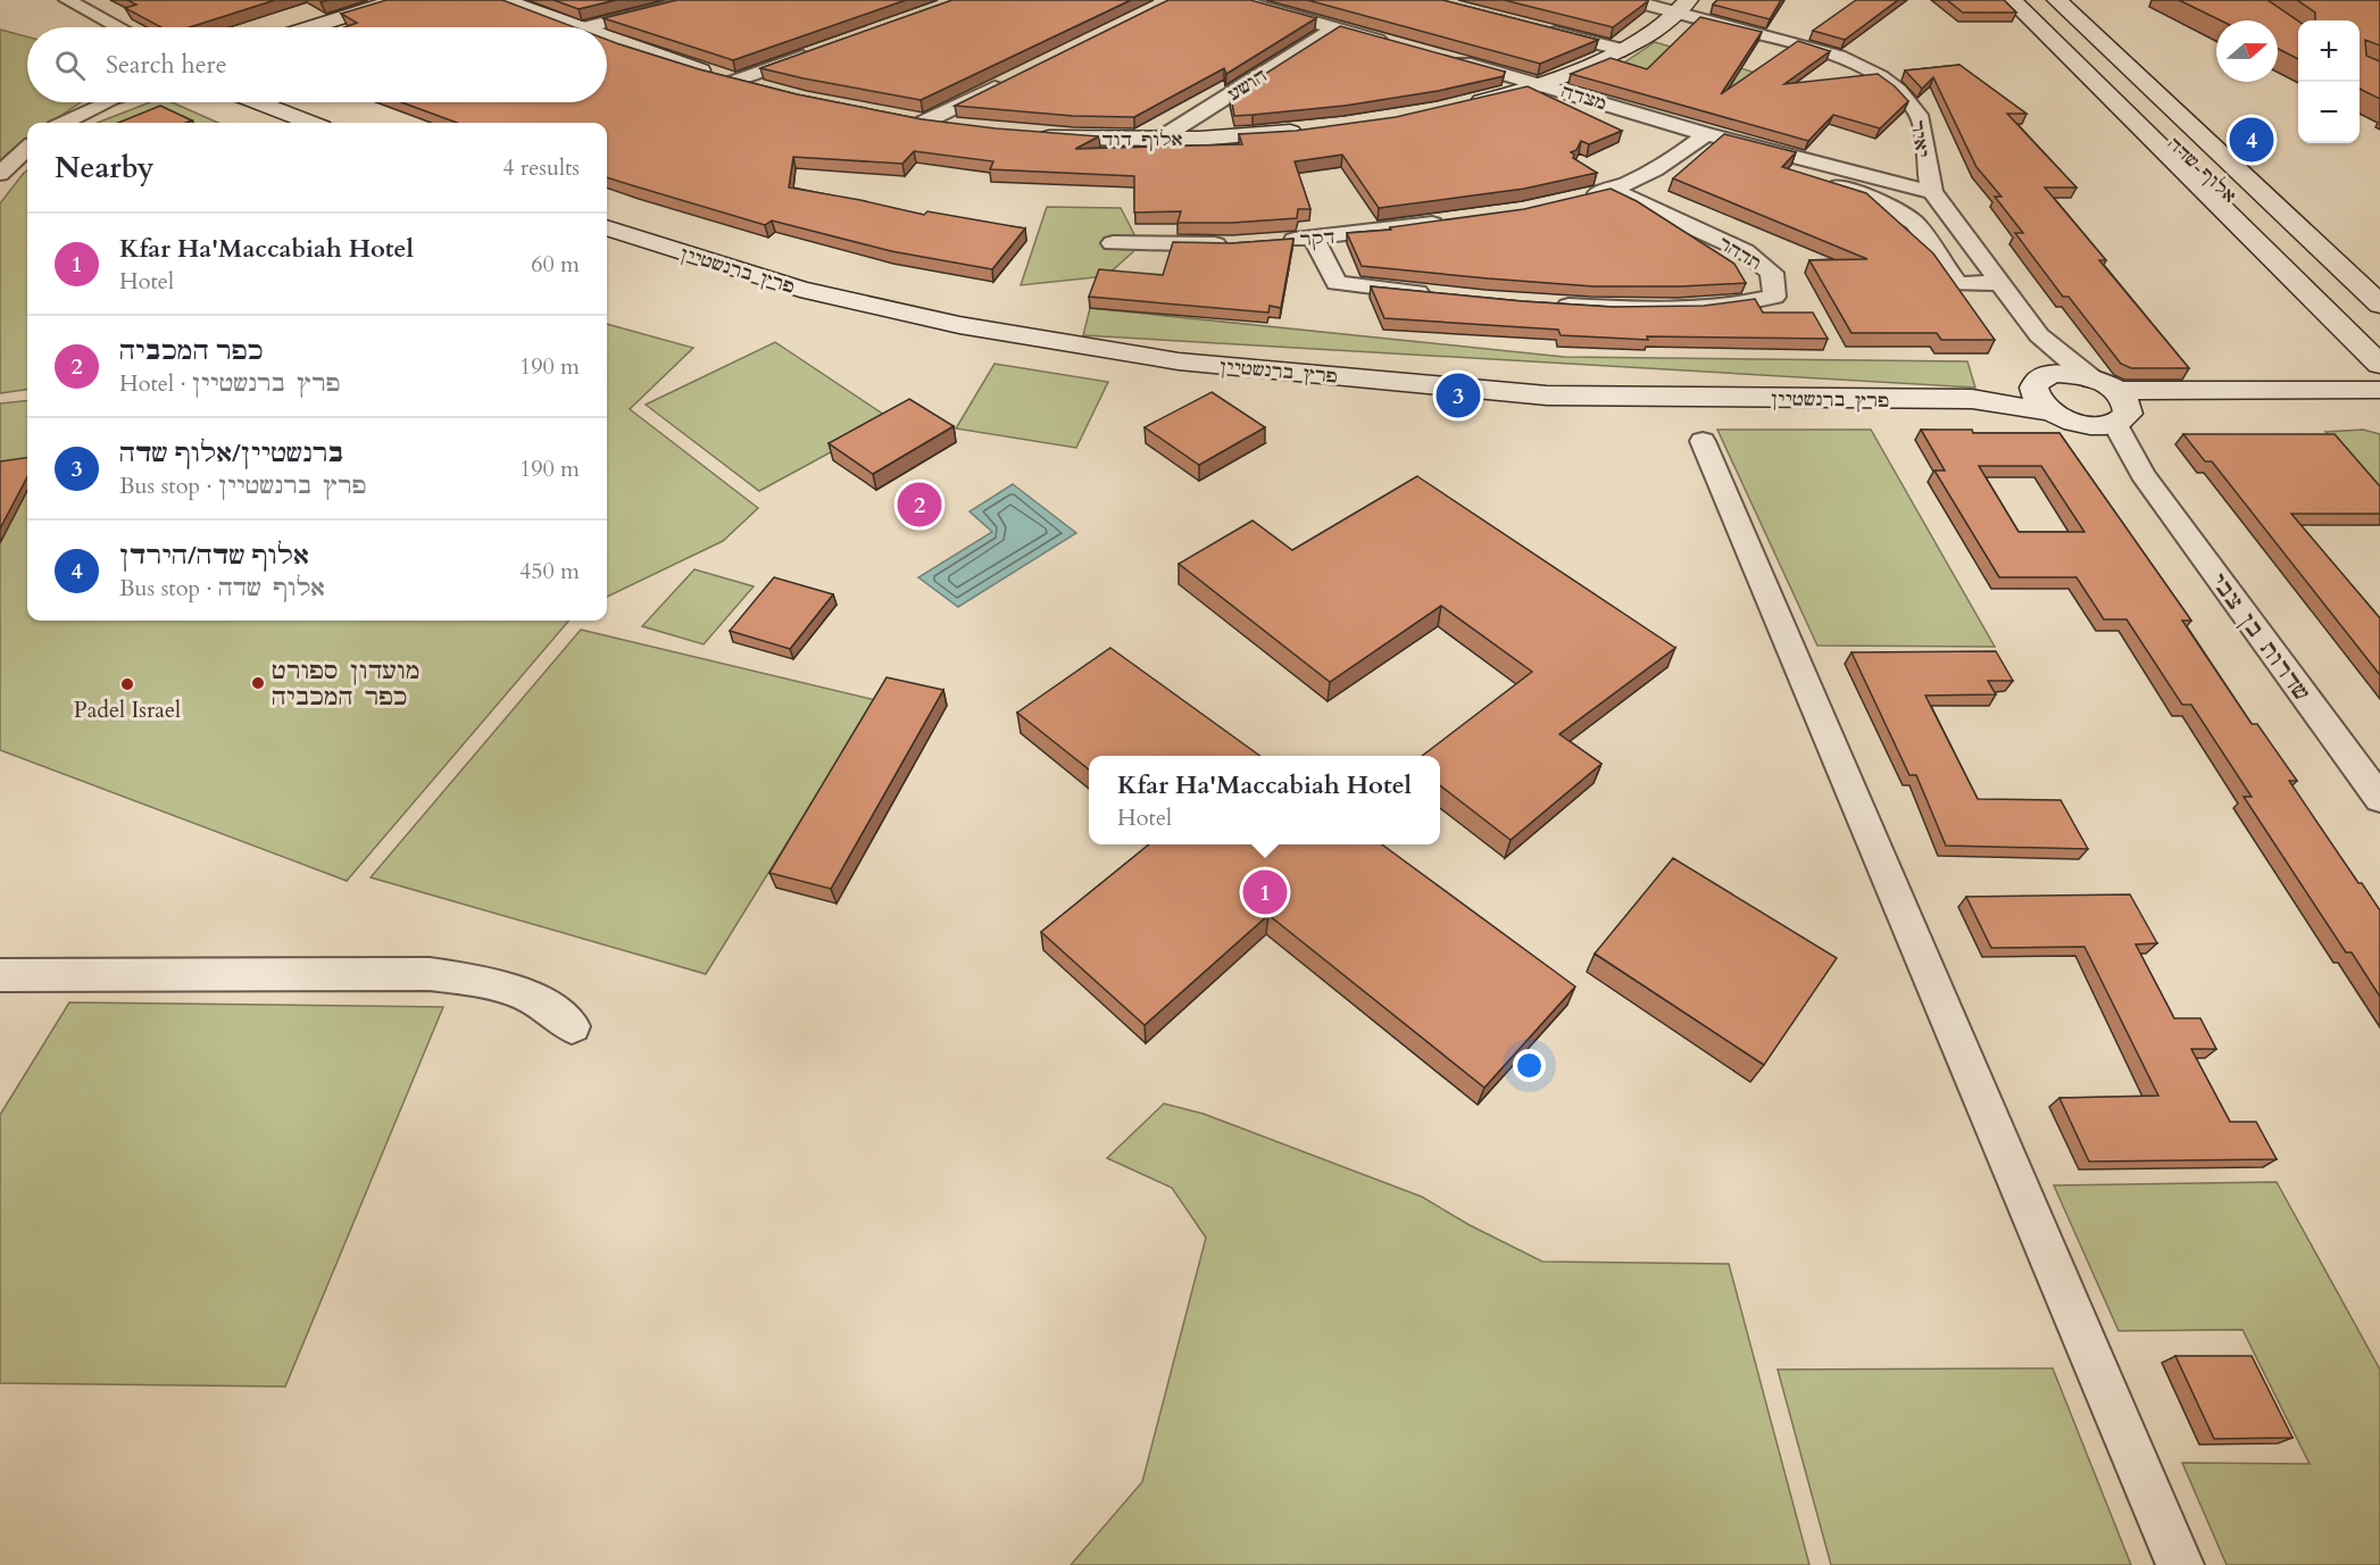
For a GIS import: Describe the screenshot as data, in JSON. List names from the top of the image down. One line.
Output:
{"streets":{"street":["הושע","מצדה","אלוף דוד","יאיר","אלוף שדה","דקר","תדהר","פרץ ברנשטיין","שדרות בן צבי"]},"crossings":[["הושע","אלוף דוד"],["מצדה","יאיר"],["מצדה","שדרות בן צבי"],["יאיר","שדרות בן צבי"],["פרץ ברנשטיין","שדרות בן צבי"]],"places":["מועדון ספורט כפר המכביה","Padel Israel"],"north":"right","page":{"map_buttons":["+","−"],"search":"Search here","pins":["4","3","2","1"],"heading":["Nearby","4 results"],"list":[{"mark":"1","name":"Kfar Ha'Maccabiah Hotel","note":"Hotel","value":"60 m"},{"mark":"2","name":"כפר המכביה","note":"Hotel · פרץ ברנשטיין","value":"190 m"},{"mark":"3","name":"ברנשטיין/אלוף שדה","note":"Bus stop · פרץ ברנשטיין","value":"190 m"},{"mark":"4","name":"אלוף שדה/הירדן","note":"Bus stop · אלוף שדה","value":"450 m"}],"popup":["Kfar Ha'Maccabiah Hotel","Hotel"]}}
